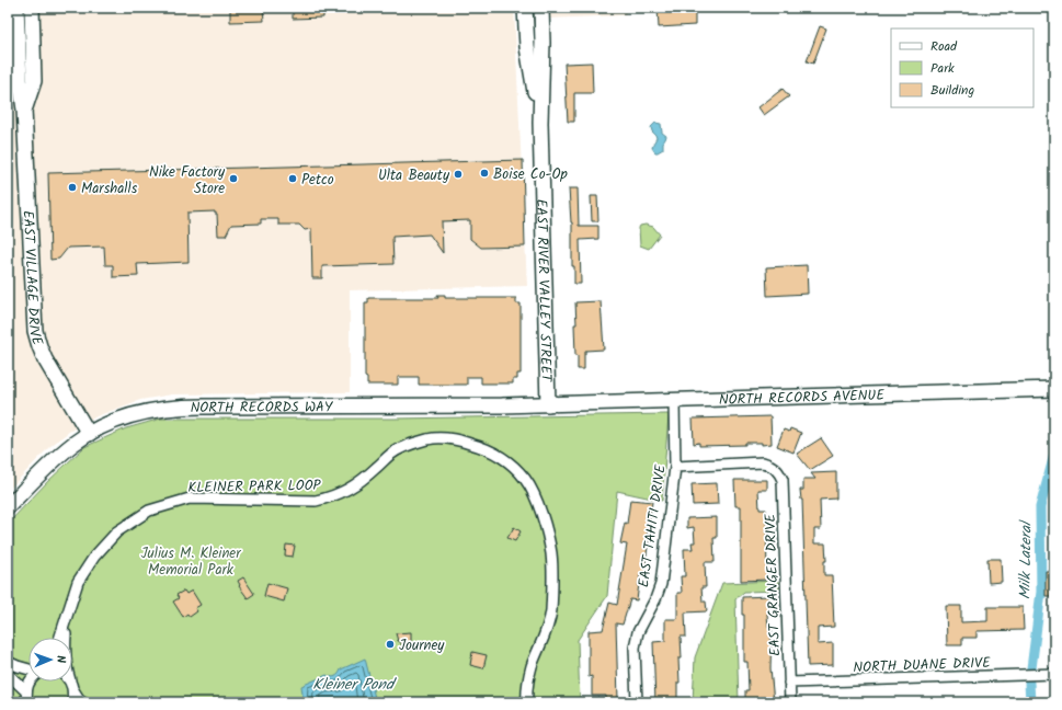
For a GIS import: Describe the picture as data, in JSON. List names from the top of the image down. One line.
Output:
{"streets":{"street":["EAST VILLAGE DRIVE","EAST RIVER VALLEY STREET","NORTH RECORDS AVENUE","NORTH RECORDS WAY","KLEINER PARK LOOP","EAST TAHITI DRIVE","EAST GRANGER DRIVE","NORTH DUANE DRIVE"]},"crossings":[["EAST VILLAGE DRIVE","NORTH RECORDS WAY"],["EAST RIVER VALLEY STREET","NORTH RECORDS AVENUE"],["EAST RIVER VALLEY STREET","NORTH RECORDS WAY"],["NORTH RECORDS AVENUE","NORTH RECORDS WAY"],["NORTH RECORDS AVENUE","EAST TAHITI DRIVE"],["EAST TAHITI DRIVE","EAST GRANGER DRIVE"],["EAST GRANGER DRIVE","NORTH DUANE DRIVE"]],"water":["Milk Lateral","Kleiner Pond"],"parks":["Julius M. Kleiner Memorial Park"],"places":["Boise Co-Op","Ulta Beauty","Nike Factory Store","Petco","Marshalls","Journey"],"legend":["Road","Park","Building"],"north":"right"}
